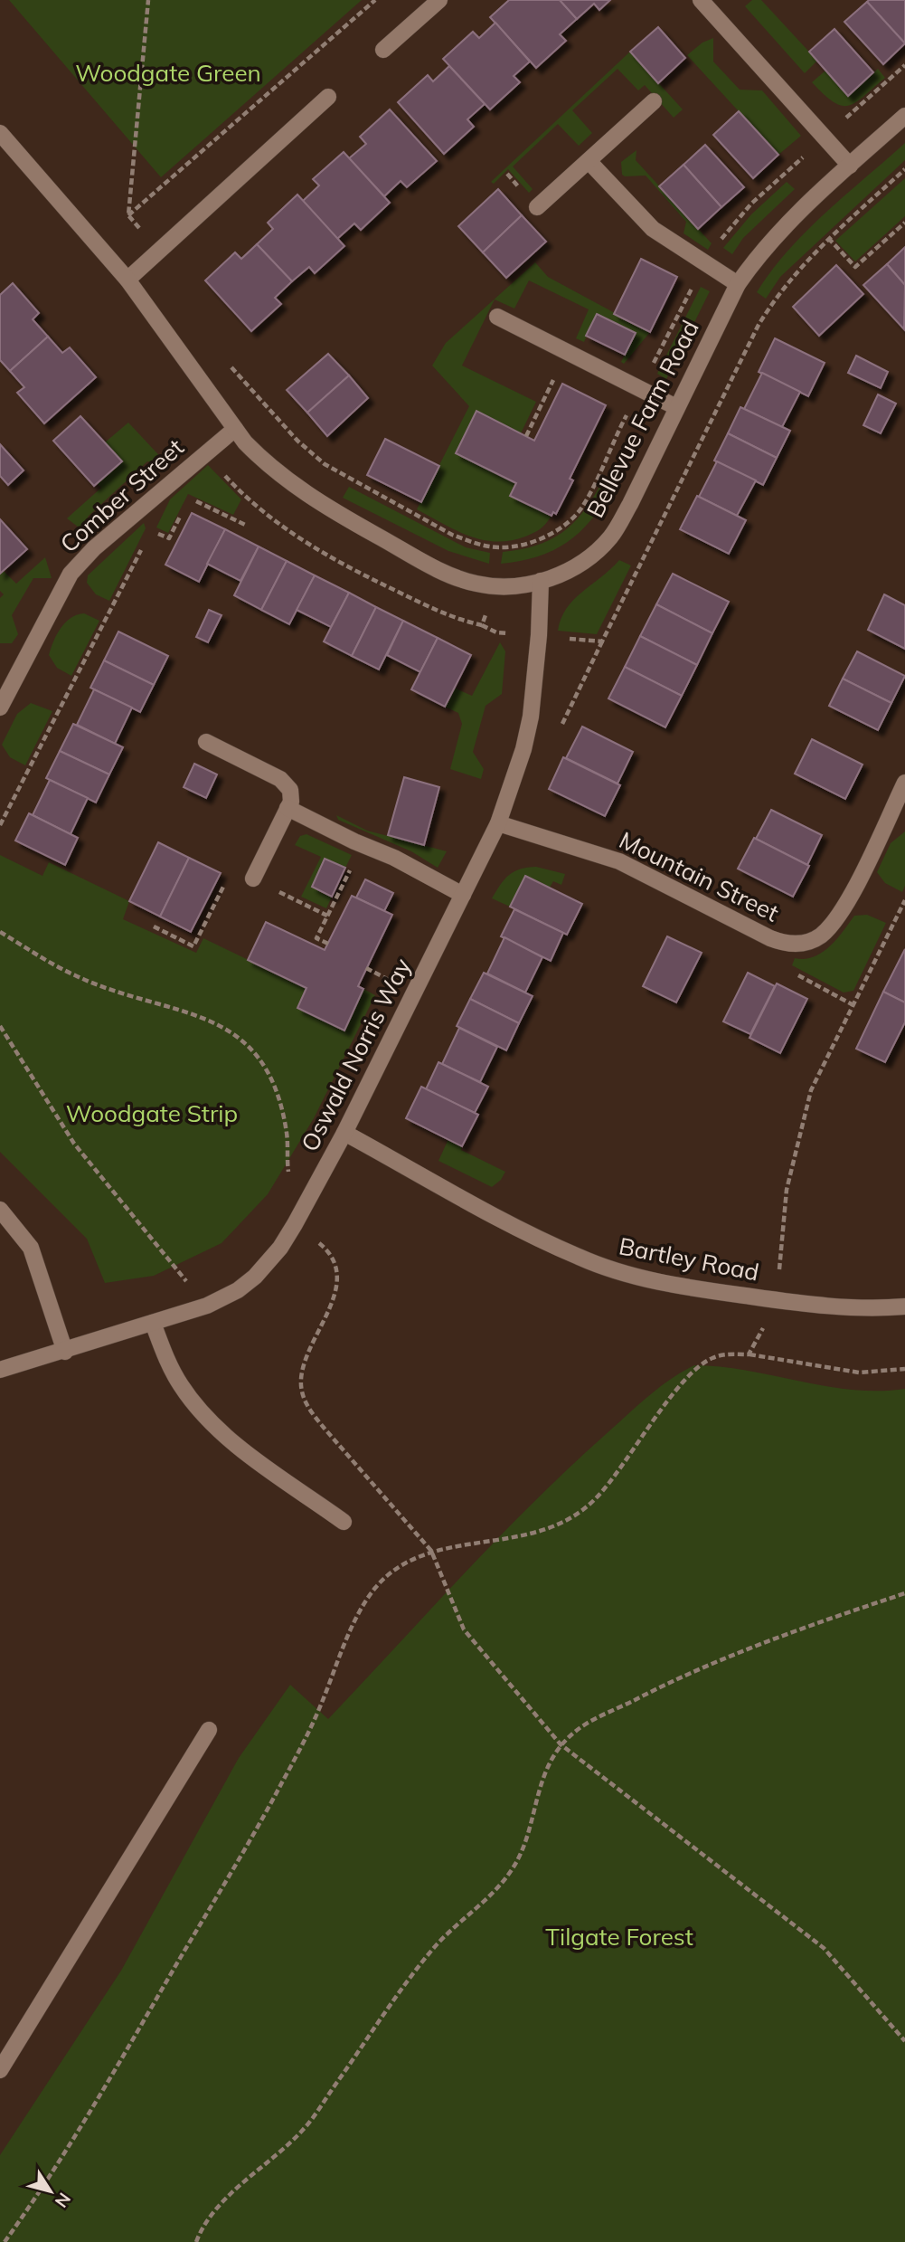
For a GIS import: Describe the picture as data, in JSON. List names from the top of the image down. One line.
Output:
{"streets":{"street":["Bellevue Farm Road","Comber Street","Mountain Street","Oswald Norris Way","Bartley Road"]},"crossings":[["Bellevue Farm Road","Comber Street"],["Bellevue Farm Road","Oswald Norris Way"],["Mountain Street","Oswald Norris Way"],["Oswald Norris Way","Bartley Road"]],"parks":["Woodgate Green","Woodgate Strip","Tilgate Forest"],"north":"bottom right"}
